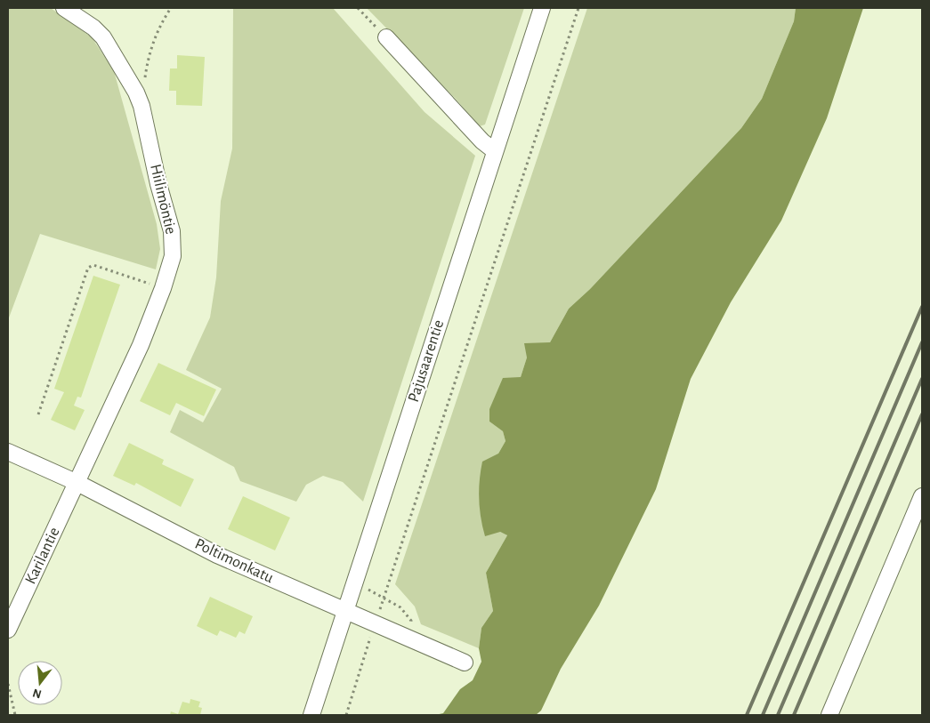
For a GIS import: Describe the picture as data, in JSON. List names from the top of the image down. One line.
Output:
{"streets":{"street":["Hiilimöntie","Pajusaarentie","Karilantie","Poltimonkatu"]},"crossings":[["Hiilimöntie","Karilantie"],["Hiilimöntie","Poltimonkatu"],["Pajusaarentie","Poltimonkatu"],["Karilantie","Poltimonkatu"]],"north":"bottom"}
